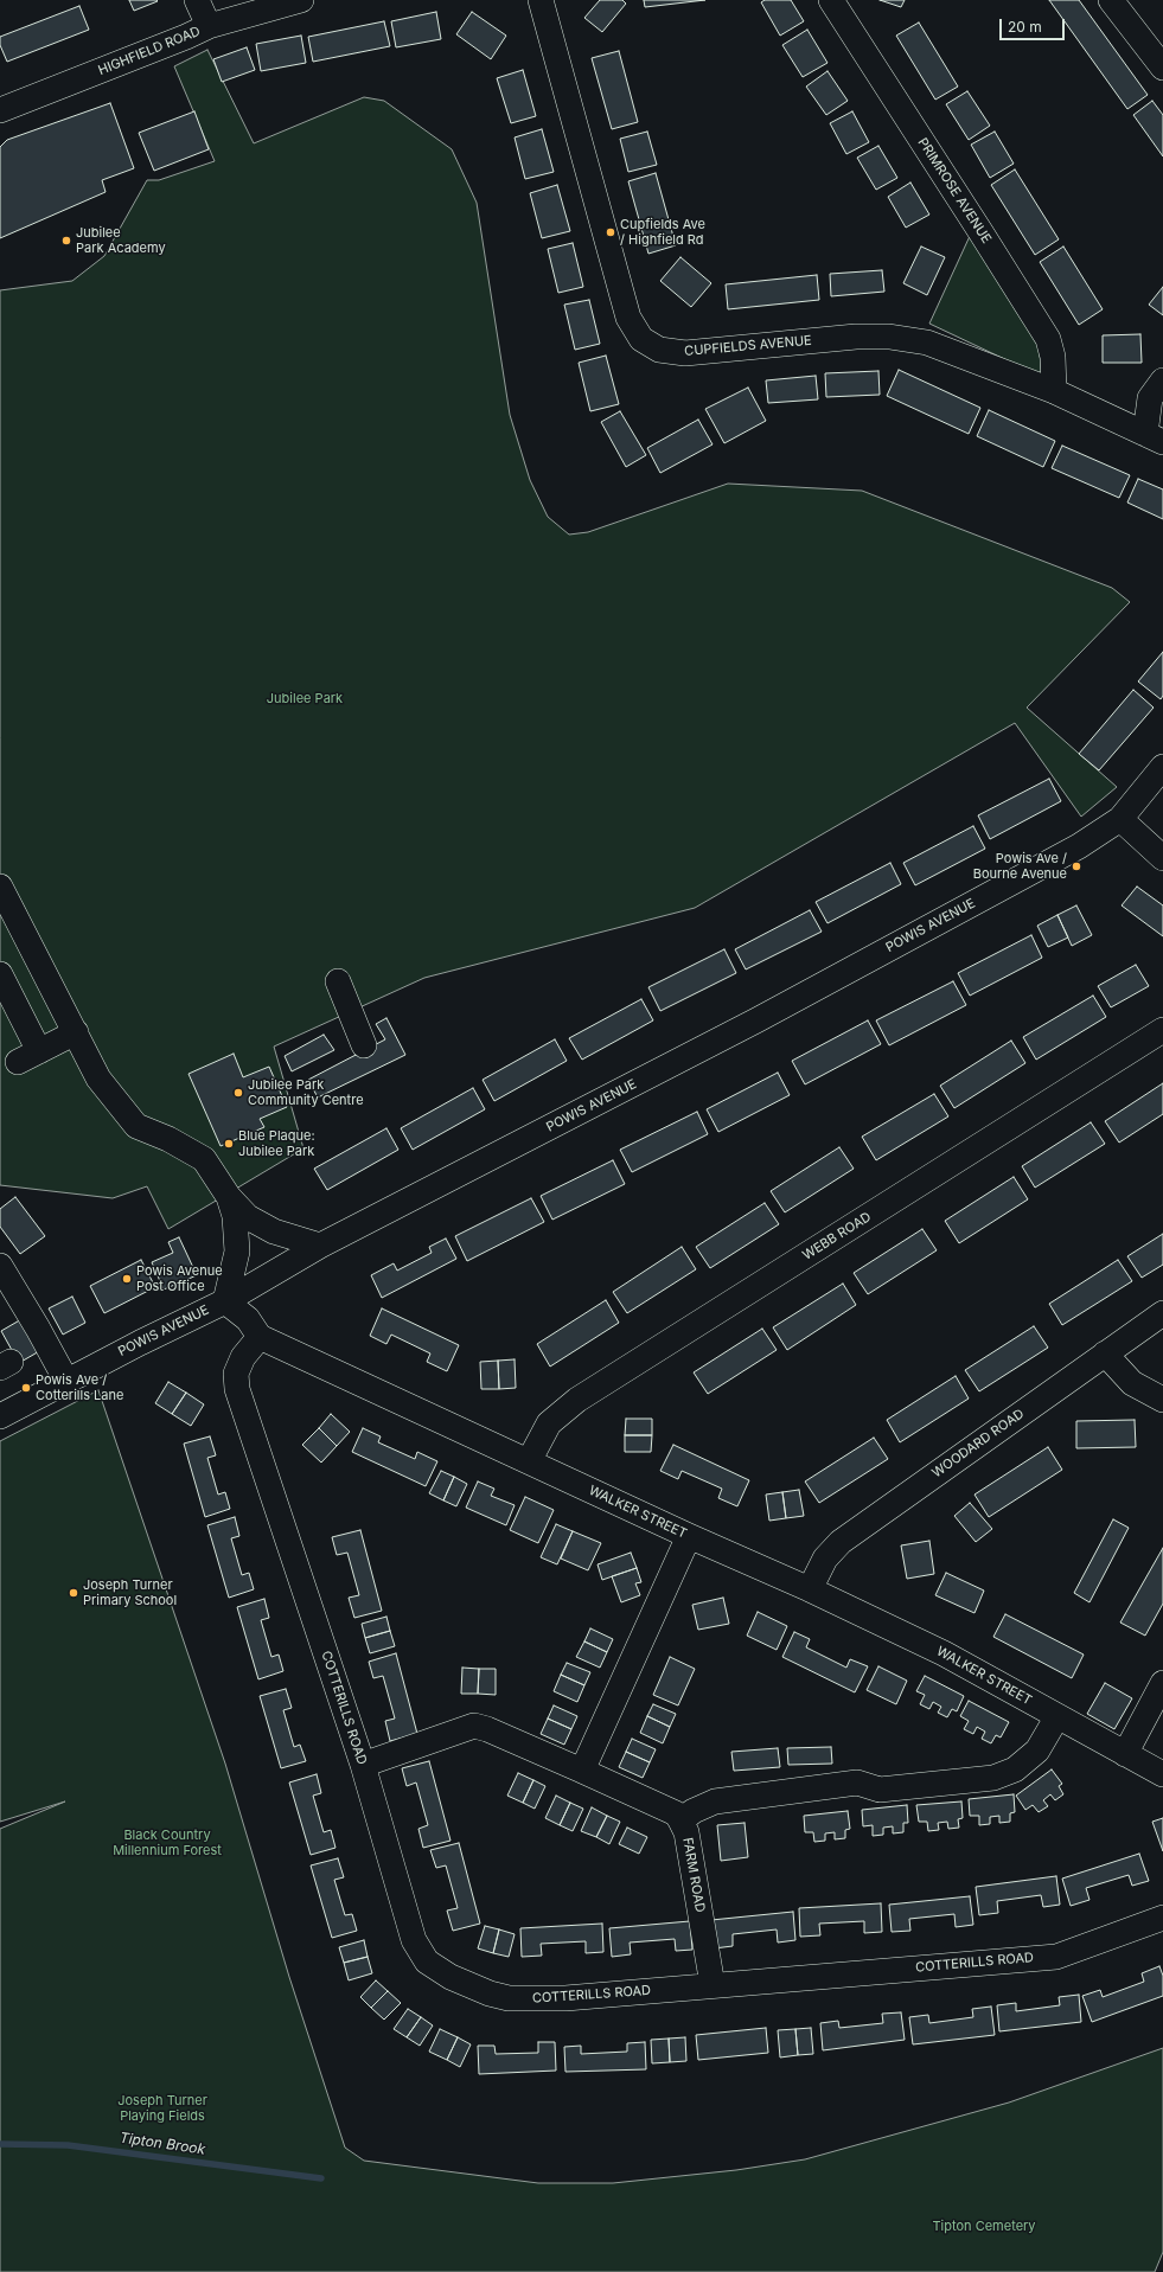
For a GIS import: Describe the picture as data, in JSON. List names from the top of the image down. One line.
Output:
{"streets":{"street":["HIGHFIELD ROAD","PRIMROSE AVENUE","CUPFIELDS AVENUE","POWIS AVENUE","WEBB ROAD","WOODARD ROAD","WALKER STREET","COTTERILLS ROAD","FARM ROAD"]},"crossings":[["PRIMROSE AVENUE","CUPFIELDS AVENUE"],["POWIS AVENUE","WALKER STREET"],["WEBB ROAD","WALKER STREET"],["WOODARD ROAD","WALKER STREET"],["WALKER STREET","COTTERILLS ROAD"],["COTTERILLS ROAD","FARM ROAD"]],"water":["Tipton Brook"],"parks":["Jubilee Park","Black Country Millennium Forest","Joseph Turner Playing Fields","Tipton Cemetery"],"places":["Cupfields Ave / Highfield Rd","Jubilee Park Academy","Powis Ave / Bourne Avenue","Jubilee Park Community Centre","Blue Plaque: Jubilee Park","Powis Avenue Post Office","Powis Ave / Cotterills Lane","Joseph Turner Primary School"],"scale_bar":"20 m"}
